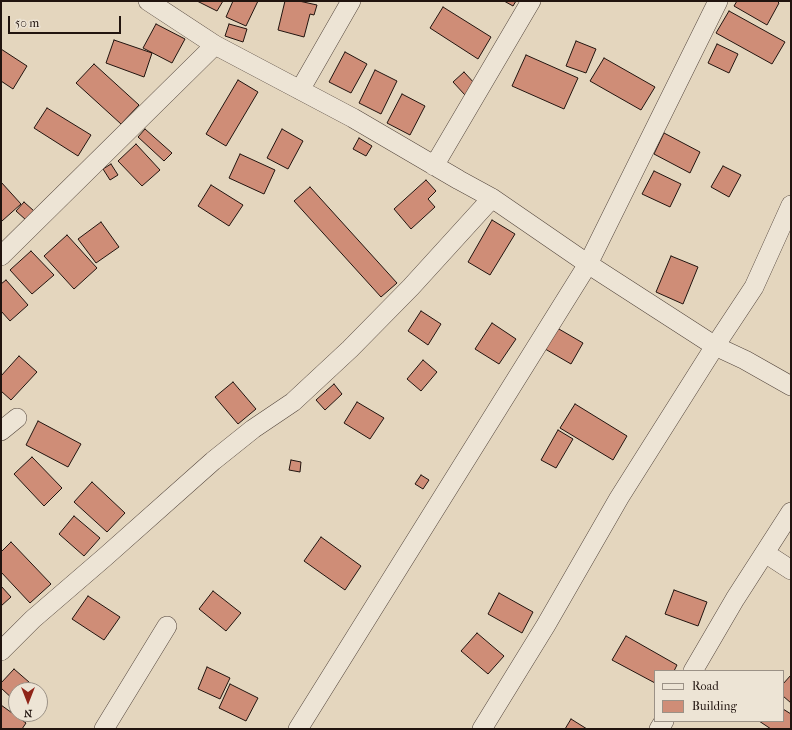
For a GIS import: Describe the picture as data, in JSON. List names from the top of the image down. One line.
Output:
{"legend":["Road","Building"],"scale_bar":"50 m","north":"bottom"}
